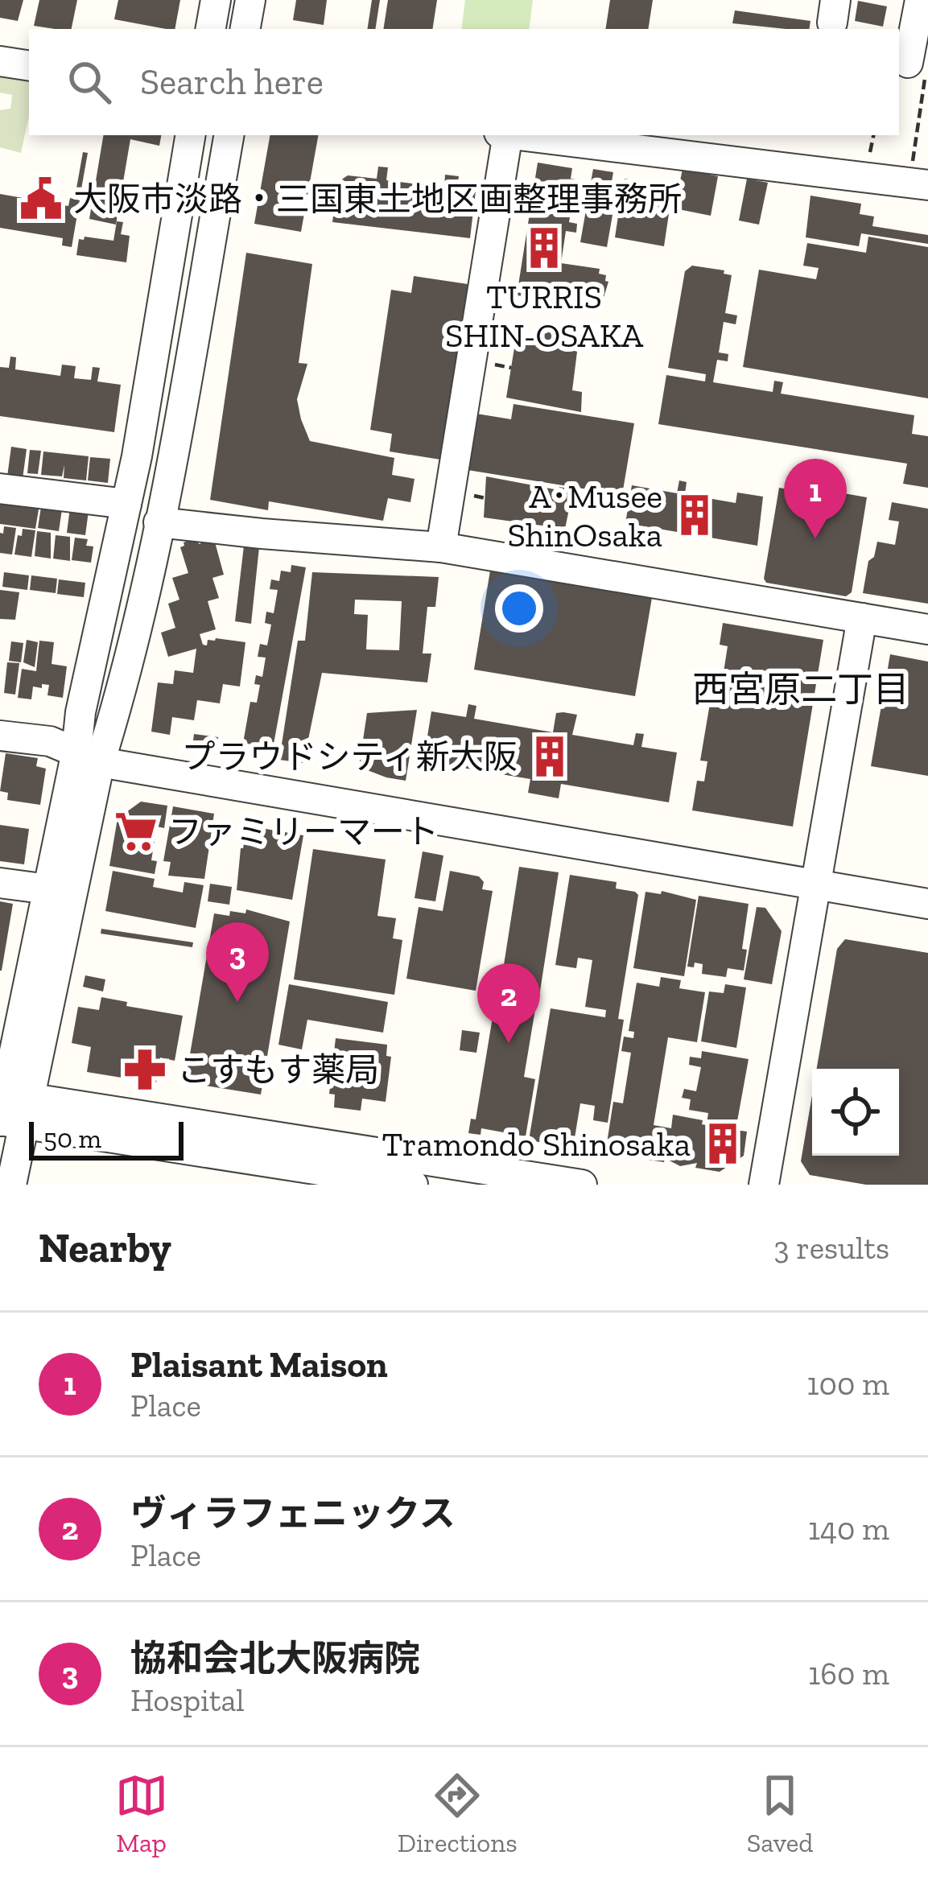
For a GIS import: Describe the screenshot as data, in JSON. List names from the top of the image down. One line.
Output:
{"districts":["西宮原二丁目"],"places":{"public building":["大阪市淡路・三国東土地区画整理事務所"],"building":["TURRIS SHIN-OSAKA","A･Musee ShinOsaka","プラウドシティ新大阪","Tramondo Shinosaka"],"supermarket":["ファミリーマート"],"pharmacy":["こすもす薬局"]},"scale_bar":"50 m","page":{"search":"Search here","pins":["1","3","2"],"scale":"50 m","heading":["Nearby","3 results"],"list":[{"mark":"1","name":"Plaisant Maison","note":"Place","value":"100 m"},{"mark":"2","name":"ヴィラフェニックス","note":"Place","value":"140 m"},{"mark":"3","name":"協和会北大阪病院","note":"Hospital","value":"160 m"}],"nav":["Map","Directions","Saved"]}}
